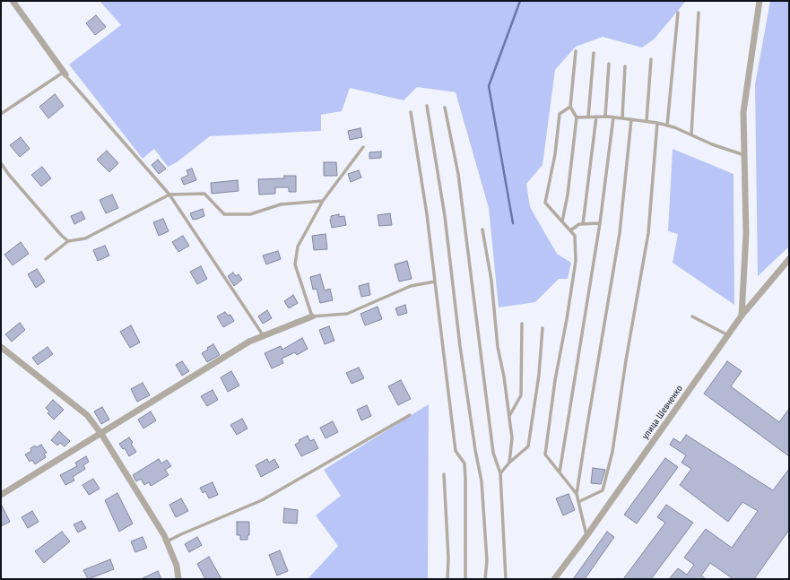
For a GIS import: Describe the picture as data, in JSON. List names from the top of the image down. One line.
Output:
{"streets":{"street":["улица Шевченко"]}}
